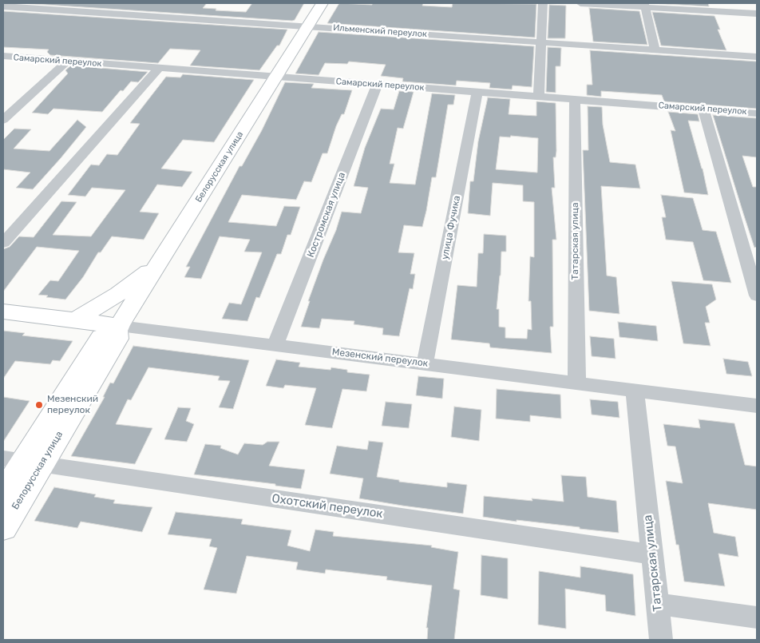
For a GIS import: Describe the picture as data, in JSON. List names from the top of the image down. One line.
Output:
{"streets":{"main road":["Белорусская улица","Мезенский переулок"],"street":["Ильменский переулок","Самарский переулок","Костромская улица","улица Фучика","Татарская улица","Охотский переулок"]},"crossings":[["Ильменский переулок","Белорусская улица"],["Самарский переулок","Белорусская улица"],["Самарский переулок","Костромская улица"],["Самарский переулок","улица Фучика"],["Самарский переулок","Татарская улица"],["Белорусская улица","Мезенский переулок"],["Белорусская улица","Охотский переулок"],["Костромская улица","Мезенский переулок"],["улица Фучика","Мезенский переулок"],["Татарская улица","Мезенский переулок"],["Татарская улица","Охотский переулок"]],"places":["Мезенский переулок"]}
